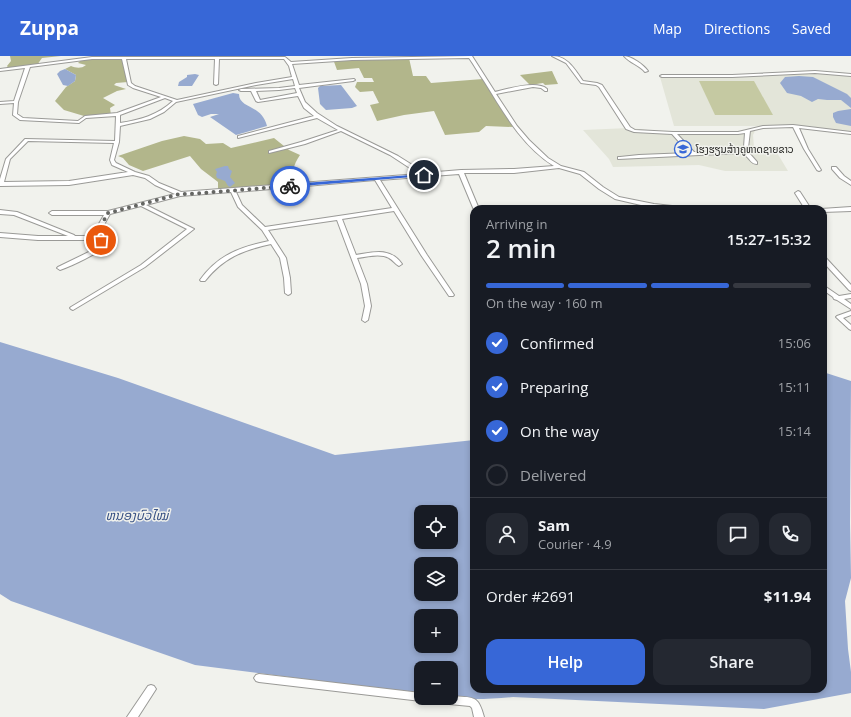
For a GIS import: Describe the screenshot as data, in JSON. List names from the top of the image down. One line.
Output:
{"water":["ຫນອງບົວໄໝ່"],"places":{"school or university":["ໂຮງຮຽນສ້າງຄູຫາດຊາຍຂາວ"]},"page":{"header":"Zuppa","nav":["Map","Directions","Saved"],"heading":["2 min","Arriving in","15:27–15:32"],"panel":["Sam","Courier · 4.9","Order #2691","$11.94"],"bar":"On the way · 160 m","list":[["Confirmed","15:06"],["Preparing","15:11"],["On the way","15:14"],"Delivered"],"map_buttons":["+","−"],"buttons":["Help","Share"]}}
